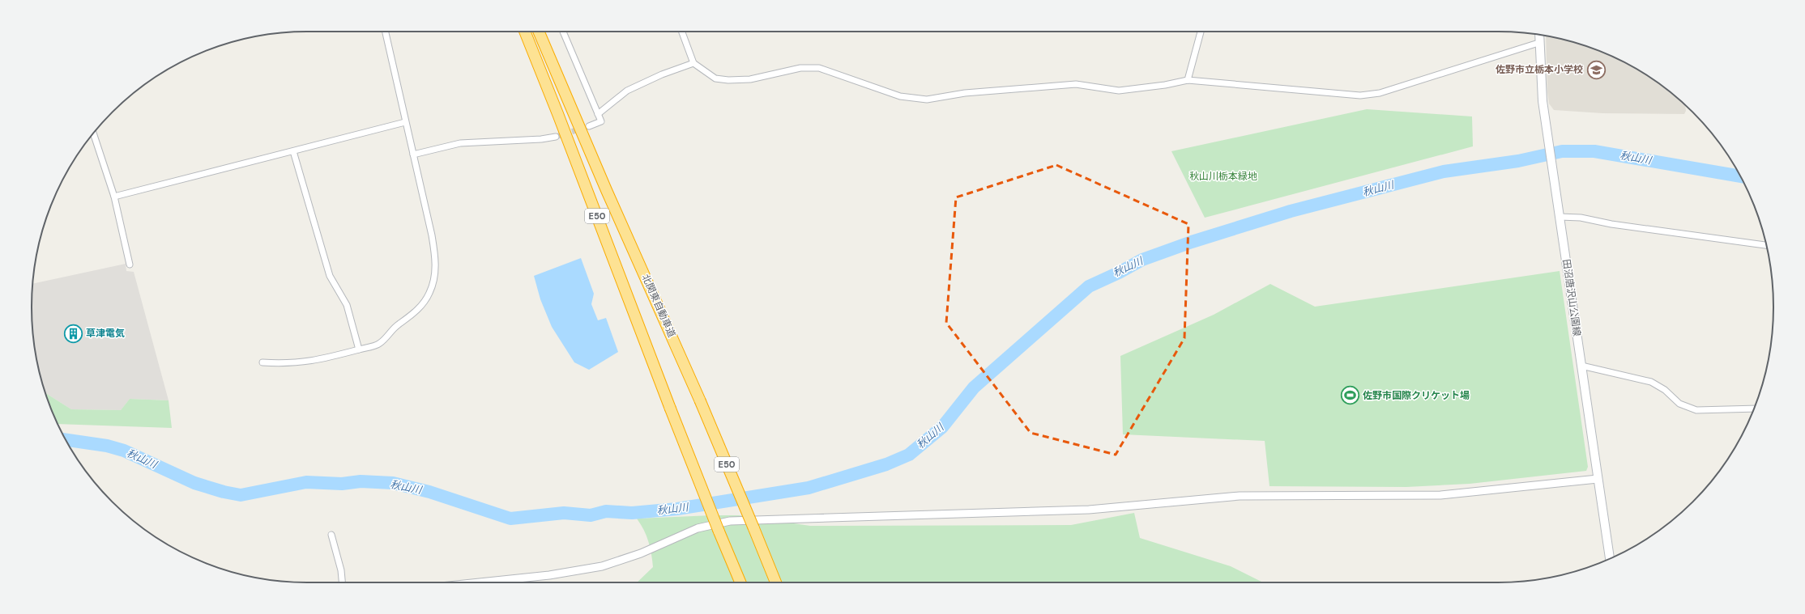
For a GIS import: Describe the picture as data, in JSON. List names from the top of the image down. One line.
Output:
{"streets":{"highway":["E50","北関東自動車道"],"main road":["田沼唐沢山公園線"]},"water":["秋山川"],"parks":["秋山川栃本緑地"],"places":{"school or university":["佐野市立栃本小学校"],"building":["草津電気"],"sports":["佐野市国際クリケット場"]}}
